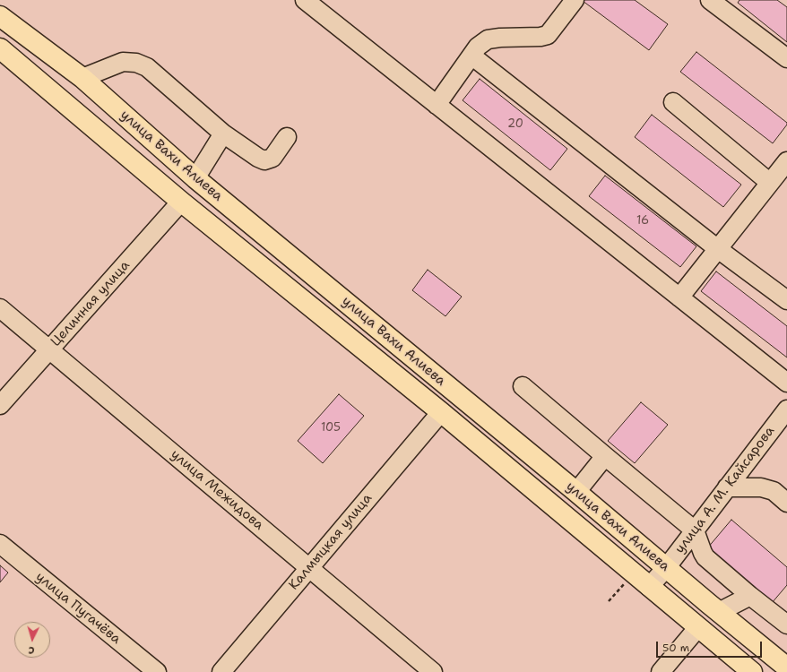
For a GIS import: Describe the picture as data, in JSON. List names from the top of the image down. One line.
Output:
{"streets":{"main road":["улица Вахи Алиева"],"street":["Целинная улица","улица Межидова","улица А. М. Кайсарова","Калмыцкая улица","улица Пугачёва"]},"crossings":[["улица Вахи Алиева","Целинная улица"],["улица Вахи Алиева","улица А. М. Кайсарова"],["улица Вахи Алиева","Калмыцкая улица"],["Целинная улица","улица Межидова"],["улица Межидова","Калмыцкая улица"]],"house_numbers":["20","16","105"],"scale_bar":"50 m","north":"bottom"}
